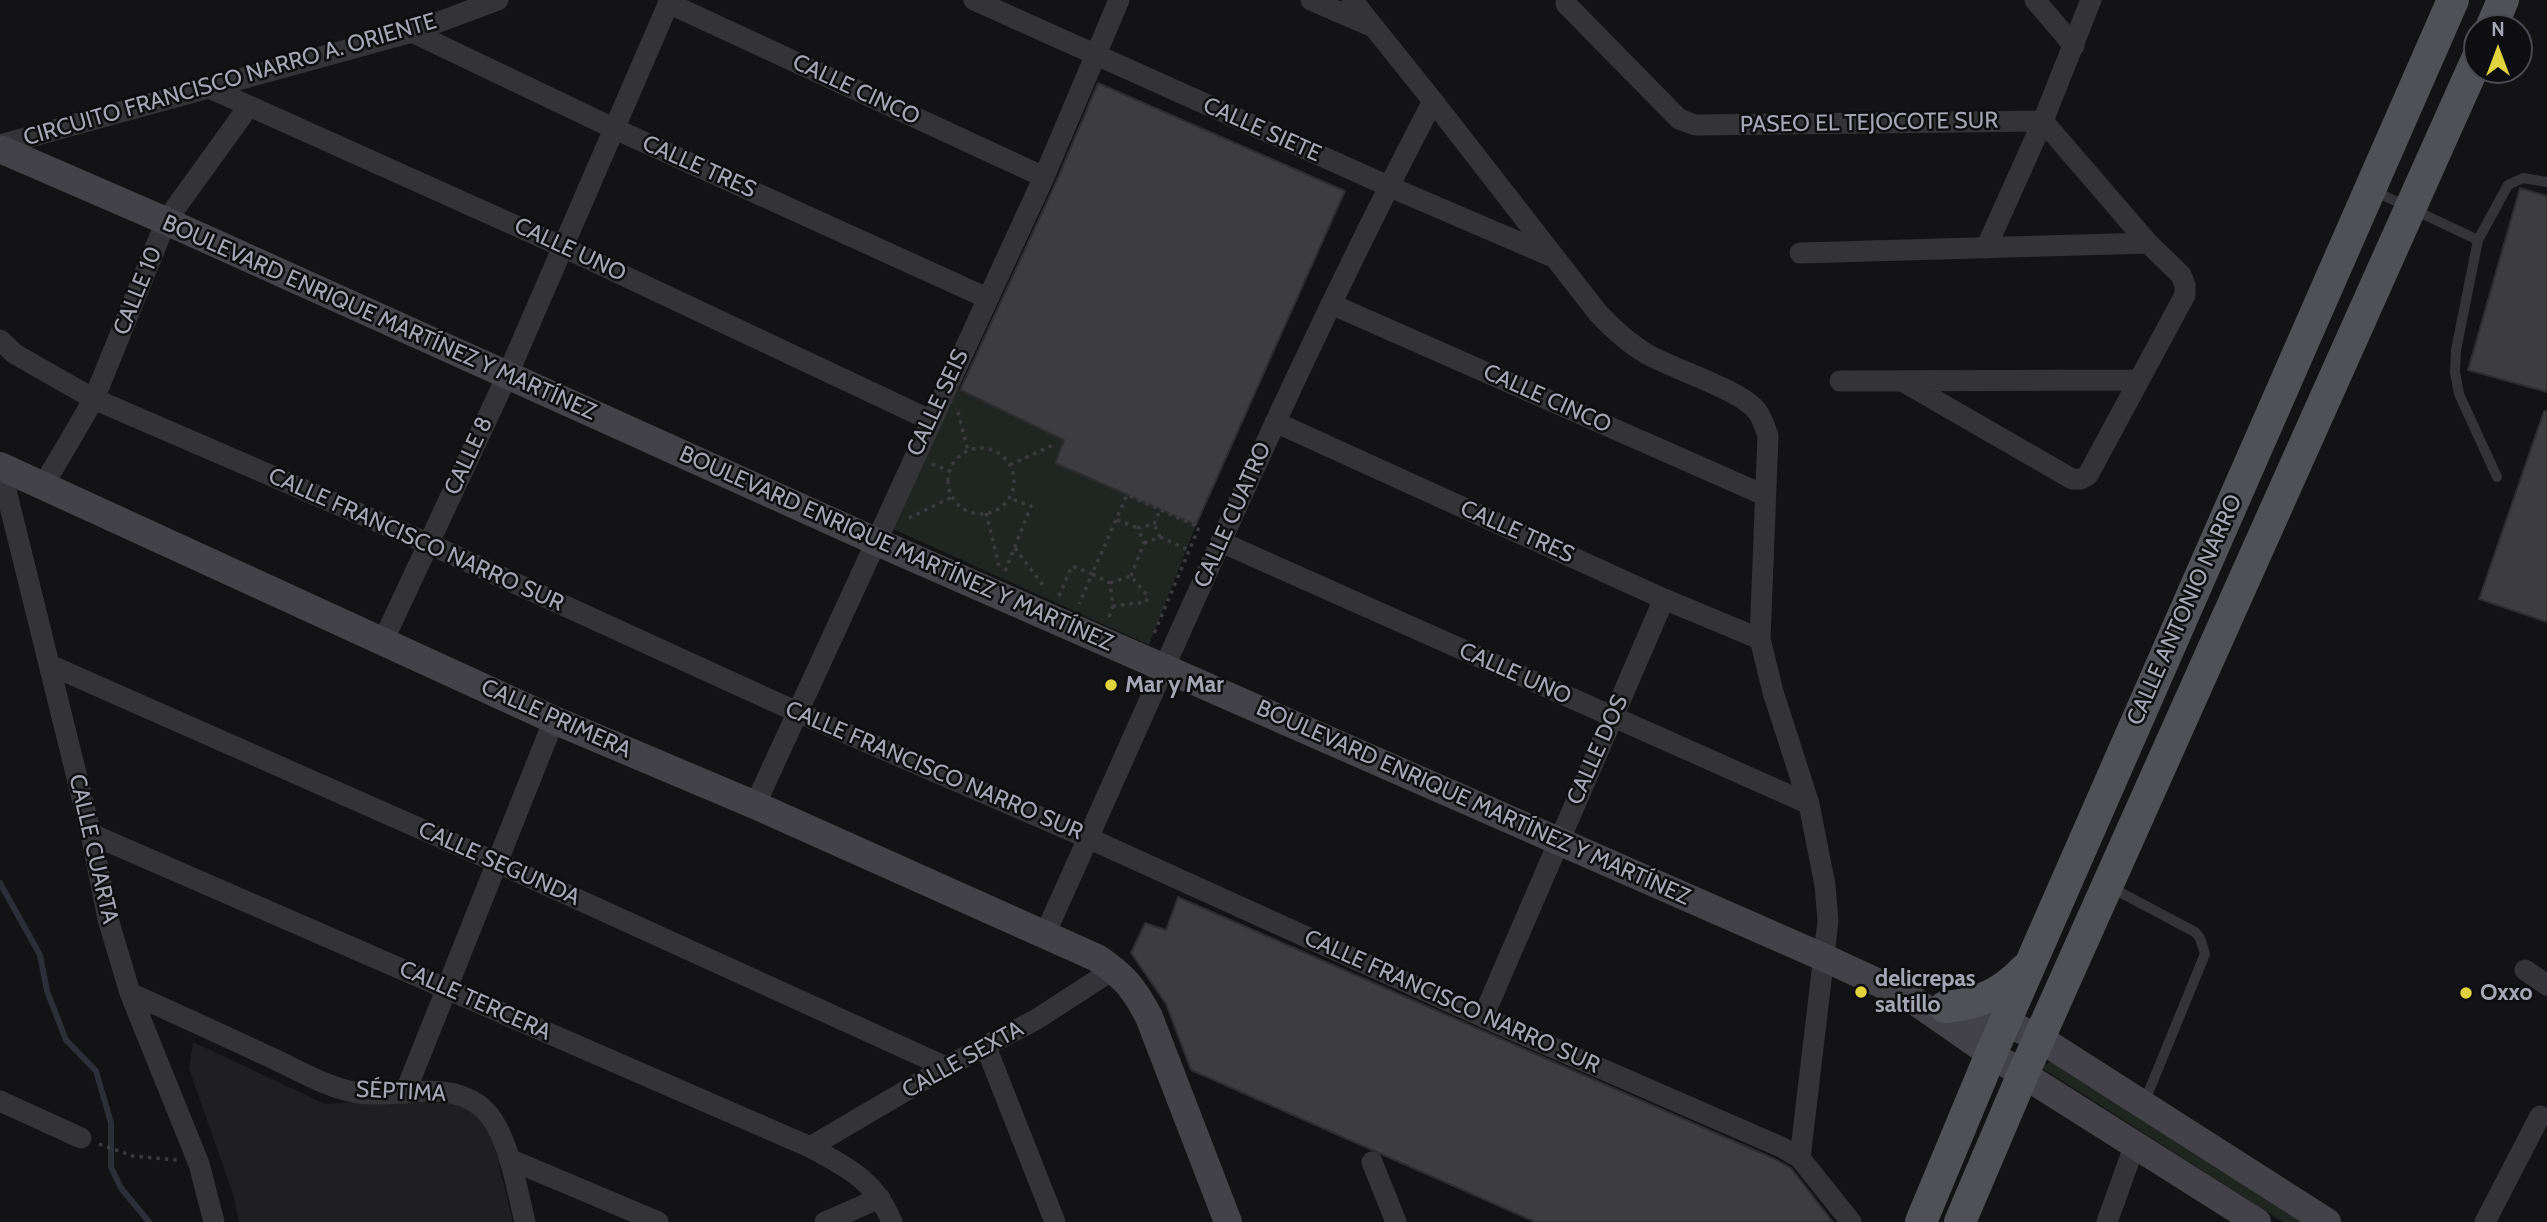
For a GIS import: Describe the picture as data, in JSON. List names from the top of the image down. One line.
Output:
{"streets":{"main road":["CALLE ANTONIO NARRO"],"street":["CIRCUITO FRANCISCO NARRO A. ORIENTE","CALLE CINCO","PASEO EL TEJOCOTE SUR","CALLE SIETE","CALLE TRES","CALLE UNO","CALLE 10","BOULEVARD ENRIQUE MARTÍNEZ Y MARTÍNEZ","CALLE SEIS","CALLE 8","CALLE CUATRO","CALLE FRANCISCO NARRO SUR","CALLE PRIMERA","CALLE DOS","CALLE CUARTA","CALLE SEGUNDA","CALLE TERCERA","CALLE SEXTA","SÉPTIMA"]},"crossings":[["CIRCUITO FRANCISCO NARRO A. ORIENTE","CALLE TRES"],["CIRCUITO FRANCISCO NARRO A. ORIENTE","CALLE UNO"],["CIRCUITO FRANCISCO NARRO A. ORIENTE","BOULEVARD ENRIQUE MARTÍNEZ Y MARTÍNEZ"],["CALLE CINCO","CALLE SEIS"],["CALLE CINCO","CALLE 8"],["CALLE CINCO","CALLE CUATRO"],["CALLE SIETE","CALLE SEIS"],["CALLE SIETE","CALLE CUATRO"],["CALLE TRES","CALLE SEIS"],["CALLE TRES","CALLE 8"],["CALLE TRES","CALLE CUATRO"],["CALLE TRES","CALLE DOS"],["CALLE UNO","CALLE 10"],["CALLE UNO","CALLE SEIS"],["CALLE UNO","CALLE 8"],["CALLE UNO","CALLE CUATRO"],["CALLE UNO","CALLE DOS"],["CALLE 10","BOULEVARD ENRIQUE MARTÍNEZ Y MARTÍNEZ"],["CALLE 10","CALLE FRANCISCO NARRO SUR"],["CALLE 10","CALLE PRIMERA"],["BOULEVARD ENRIQUE MARTÍNEZ Y MARTÍNEZ","CALLE SEIS"],["BOULEVARD ENRIQUE MARTÍNEZ Y MARTÍNEZ","CALLE 8"],["BOULEVARD ENRIQUE MARTÍNEZ Y MARTÍNEZ","CALLE CUATRO"],["BOULEVARD ENRIQUE MARTÍNEZ Y MARTÍNEZ","CALLE ANTONIO NARRO"],["BOULEVARD ENRIQUE MARTÍNEZ Y MARTÍNEZ","CALLE DOS"],["CALLE SEIS","CALLE FRANCISCO NARRO SUR"],["CALLE SEIS","CALLE PRIMERA"],["CALLE 8","CALLE FRANCISCO NARRO SUR"],["CALLE 8","CALLE PRIMERA"],["CALLE CUATRO","CALLE FRANCISCO NARRO SUR"],["CALLE CUATRO","CALLE PRIMERA"],["CALLE FRANCISCO NARRO SUR","CALLE DOS"],["CALLE PRIMERA","CALLE CUARTA"],["CALLE PRIMERA","CALLE SEXTA"],["CALLE CUARTA","CALLE SEGUNDA"],["CALLE CUARTA","CALLE TERCERA"],["CALLE CUARTA","SÉPTIMA"],["CALLE SEGUNDA","CALLE SEXTA"],["CALLE TERCERA","CALLE SEXTA"]],"places":["Mar y Mar","delicrepas saltillo","Oxxo"],"north":"top"}
